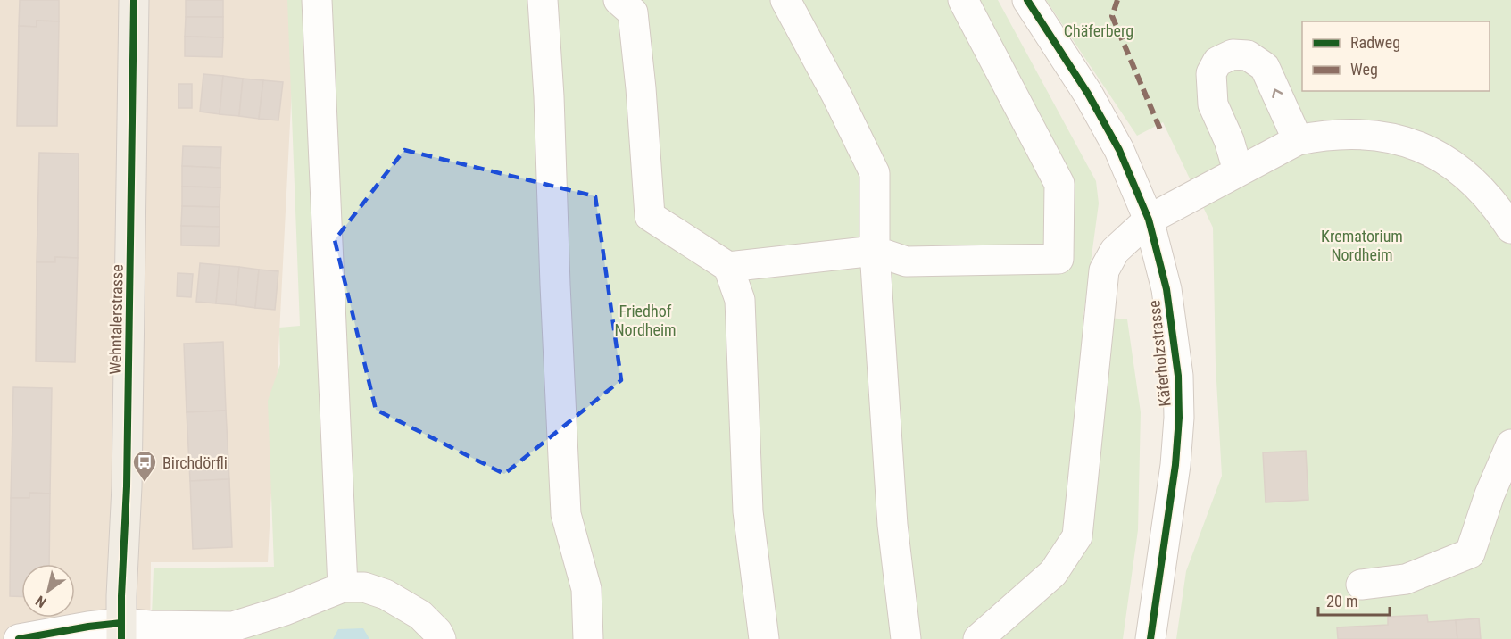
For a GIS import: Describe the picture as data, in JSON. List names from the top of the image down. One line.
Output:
{"streets":{"main road":["Wehntalerstrasse"],"street":["Käferholzstrasse"]},"parks":["Chäferberg","Krematorium Nordheim","Friedhof Nordheim"],"places":{"bus stop":["Birchdörfli"]},"legend":["Radweg","Weg"],"scale_bar":"20 m","north":"bottom left"}
